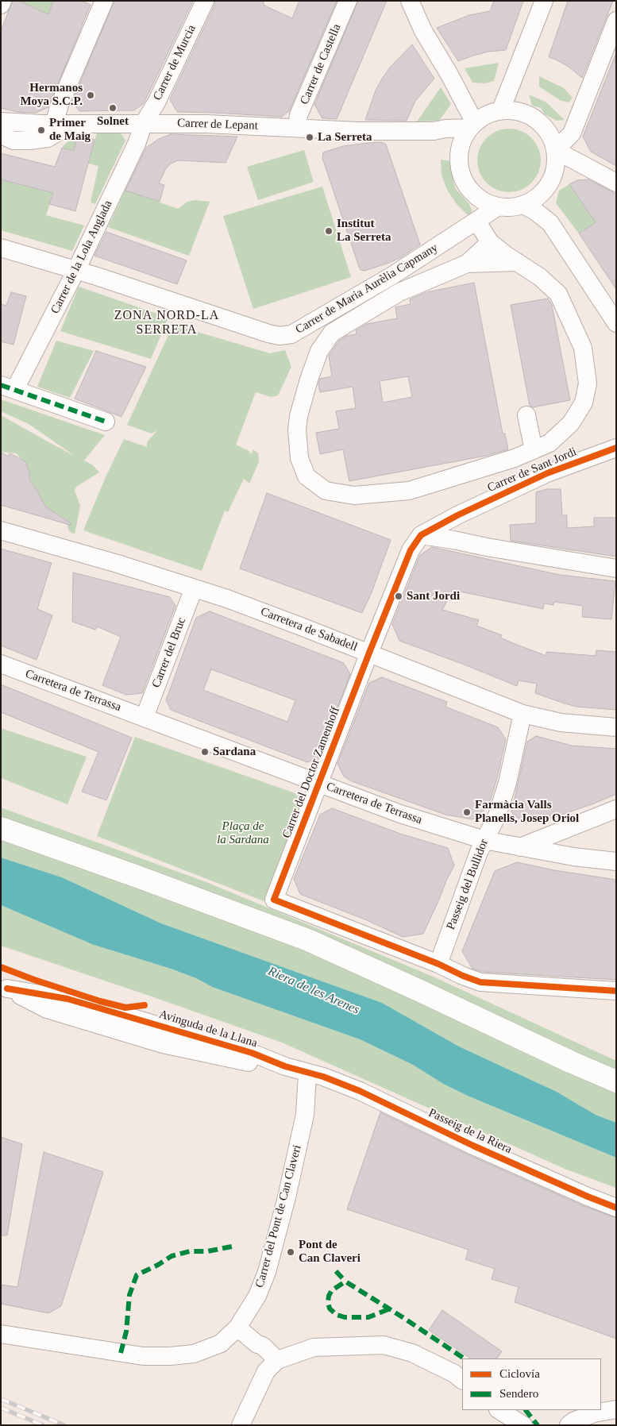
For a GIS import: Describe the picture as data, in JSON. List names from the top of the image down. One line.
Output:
{"streets":{"street":["Carrer de Murcia","Carrer de Castella","Carrer de Lepant","Carrer de la Lola Anglada","Carrer de Maria Aurèlia Capmany","Carrer de Sant Jordi","Carretera de Sabadell","Carrer del Bruc","Carretera de Terrassa","Carrer del Doctor Zamenhoff","Passeig del Bullidor","Avinguda de la Llana","Passeig de la Riera","Carrer del Pont de Can Claveri"]},"crossings":[["Carrer de Murcia","Carrer de Lepant"],["Carrer de Murcia","Carrer de la Lola Anglada"],["Carrer de Castella","Carrer de Lepant"],["Carrer de Lepant","Carrer de la Lola Anglada"],["Carrer de Lepant","Carrer de Maria Aurèlia Capmany"],["Carrer de la Lola Anglada","Carrer de Maria Aurèlia Capmany"],["Carrer de Sant Jordi","Carretera de Sabadell"],["Carrer de Sant Jordi","Carrer del Doctor Zamenhoff"],["Carretera de Sabadell","Carrer del Bruc"],["Carretera de Sabadell","Carrer del Doctor Zamenhoff"],["Carretera de Sabadell","Passeig del Bullidor"],["Carrer del Bruc","Carretera de Terrassa"],["Carretera de Terrassa","Carrer del Doctor Zamenhoff"],["Carretera de Terrassa","Passeig del Bullidor"],["Carrer del Doctor Zamenhoff","Passeig del Bullidor"],["Avinguda de la Llana","Passeig de la Riera"],["Avinguda de la Llana","Carrer del Pont de Can Claveri"],["Passeig de la Riera","Carrer del Pont de Can Claveri"]],"districts":["ZONA NORD-LA SERRETA"],"water":["Riera de les Arenes"],"parks":["Plaça de la Sardana"],"places":["Hermanos Moya S.C.P.","Solnet","Primer de Maig","La Serreta","Institut La Serreta","Sant Jordi","Sardana","Farmàcia Valls Planells, Josep Oriol","Pont de Can Claveri"],"legend":["Ciclovía","Sendero"]}
